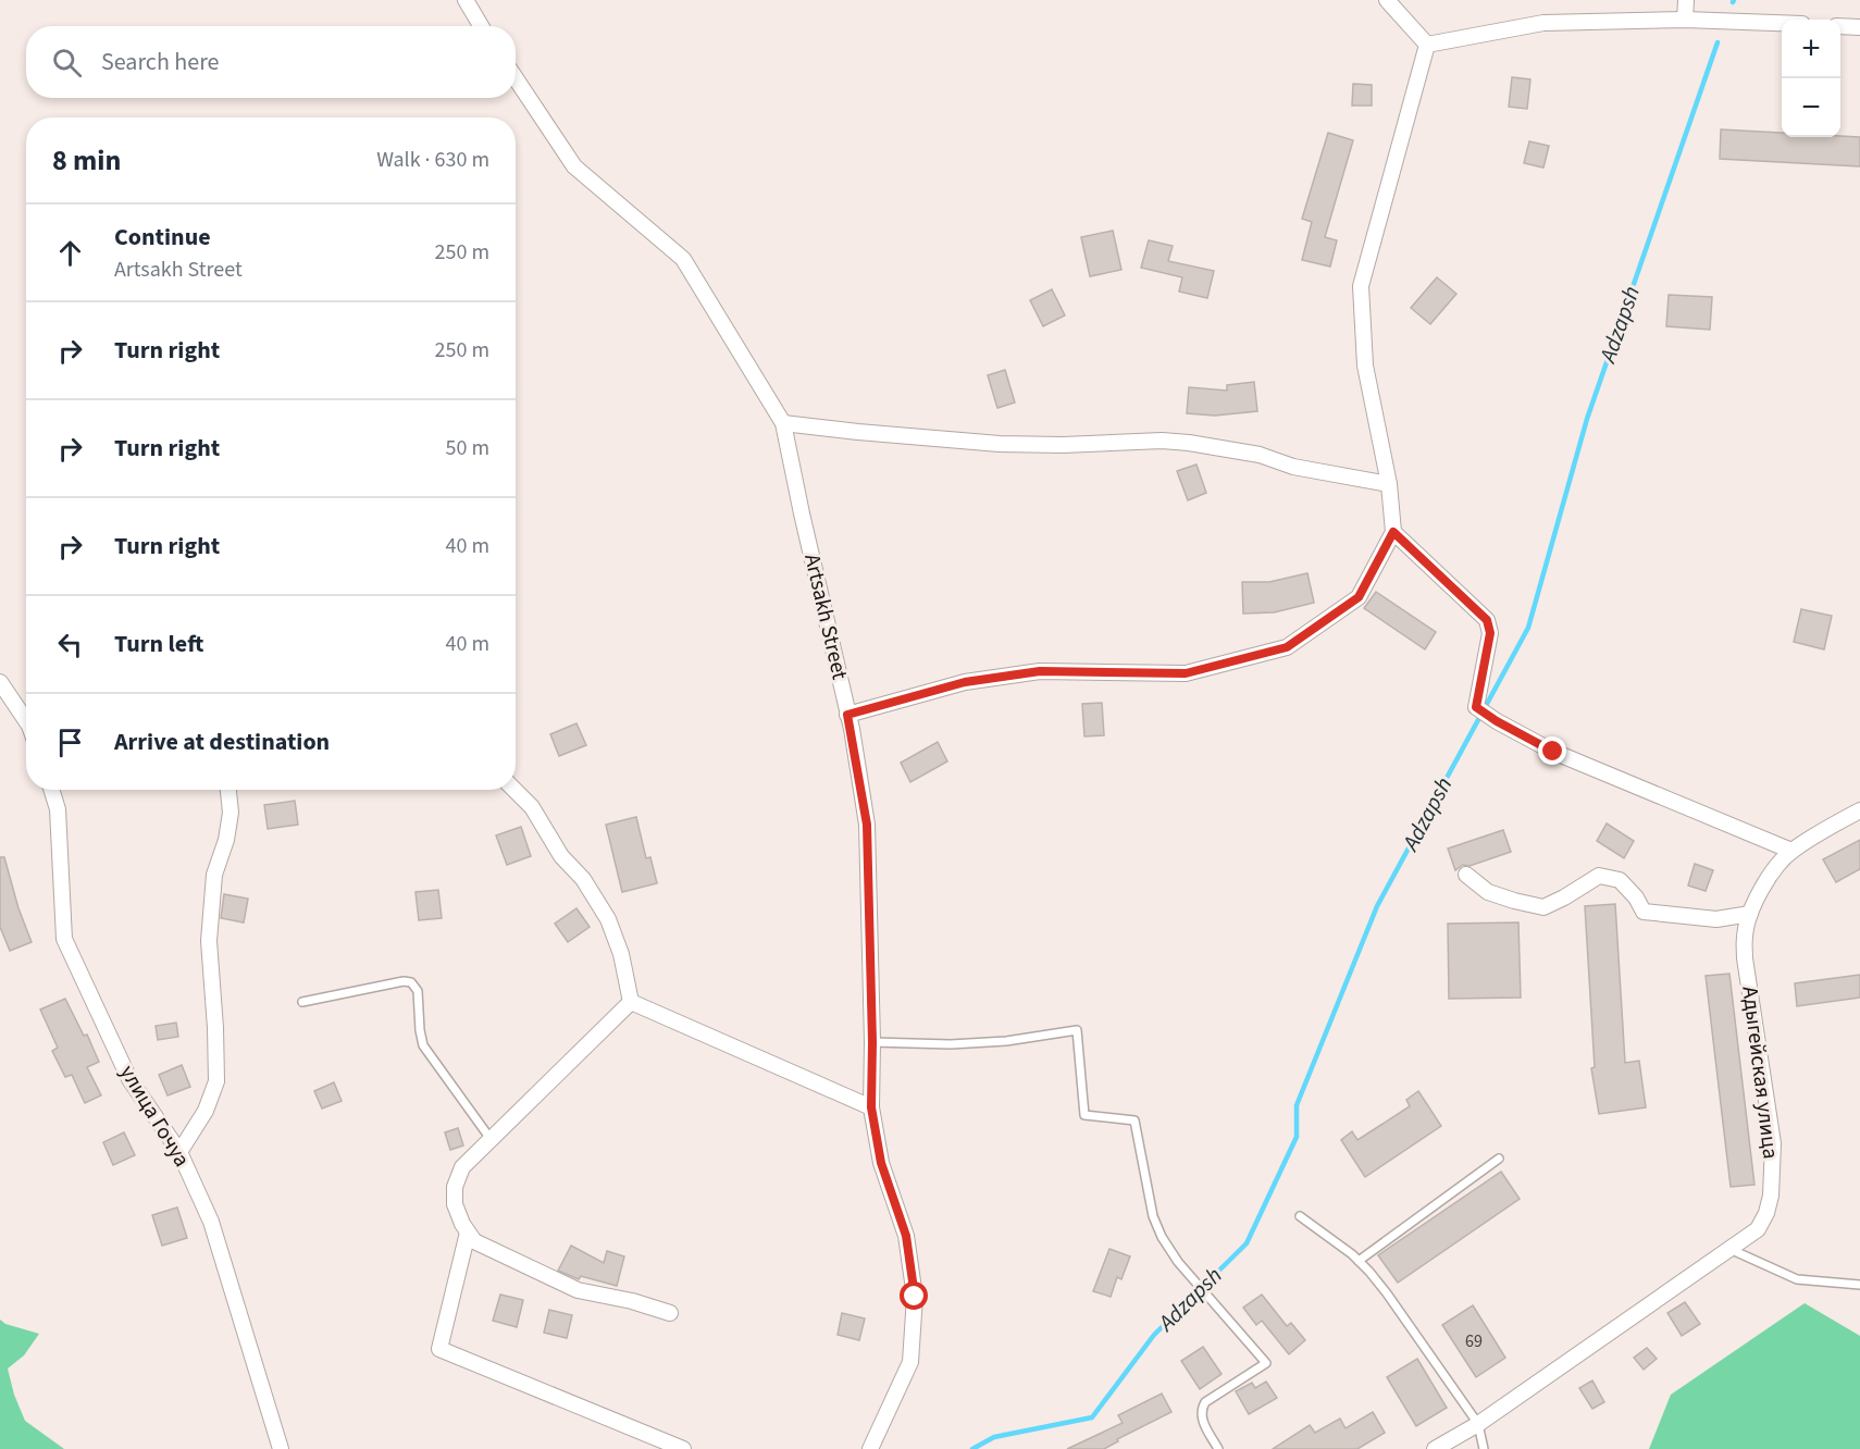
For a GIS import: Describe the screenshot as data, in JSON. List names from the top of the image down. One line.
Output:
{"streets":{"street":["Artsakh Street","Адыгейская улица","улица Гочуа"]},"water":["Adzapsh"],"house_numbers":["69"],"page":{"map_buttons":["+","−"],"search":"Search here","heading":["8 min","Walk · 630 m"],"list":[["Continue","Artsakh Street","250 m"],["Turn right","250 m"],["Turn right","50 m"],["Turn right","40 m"],["Turn left","40 m"],"Arrive at destination"]}}
